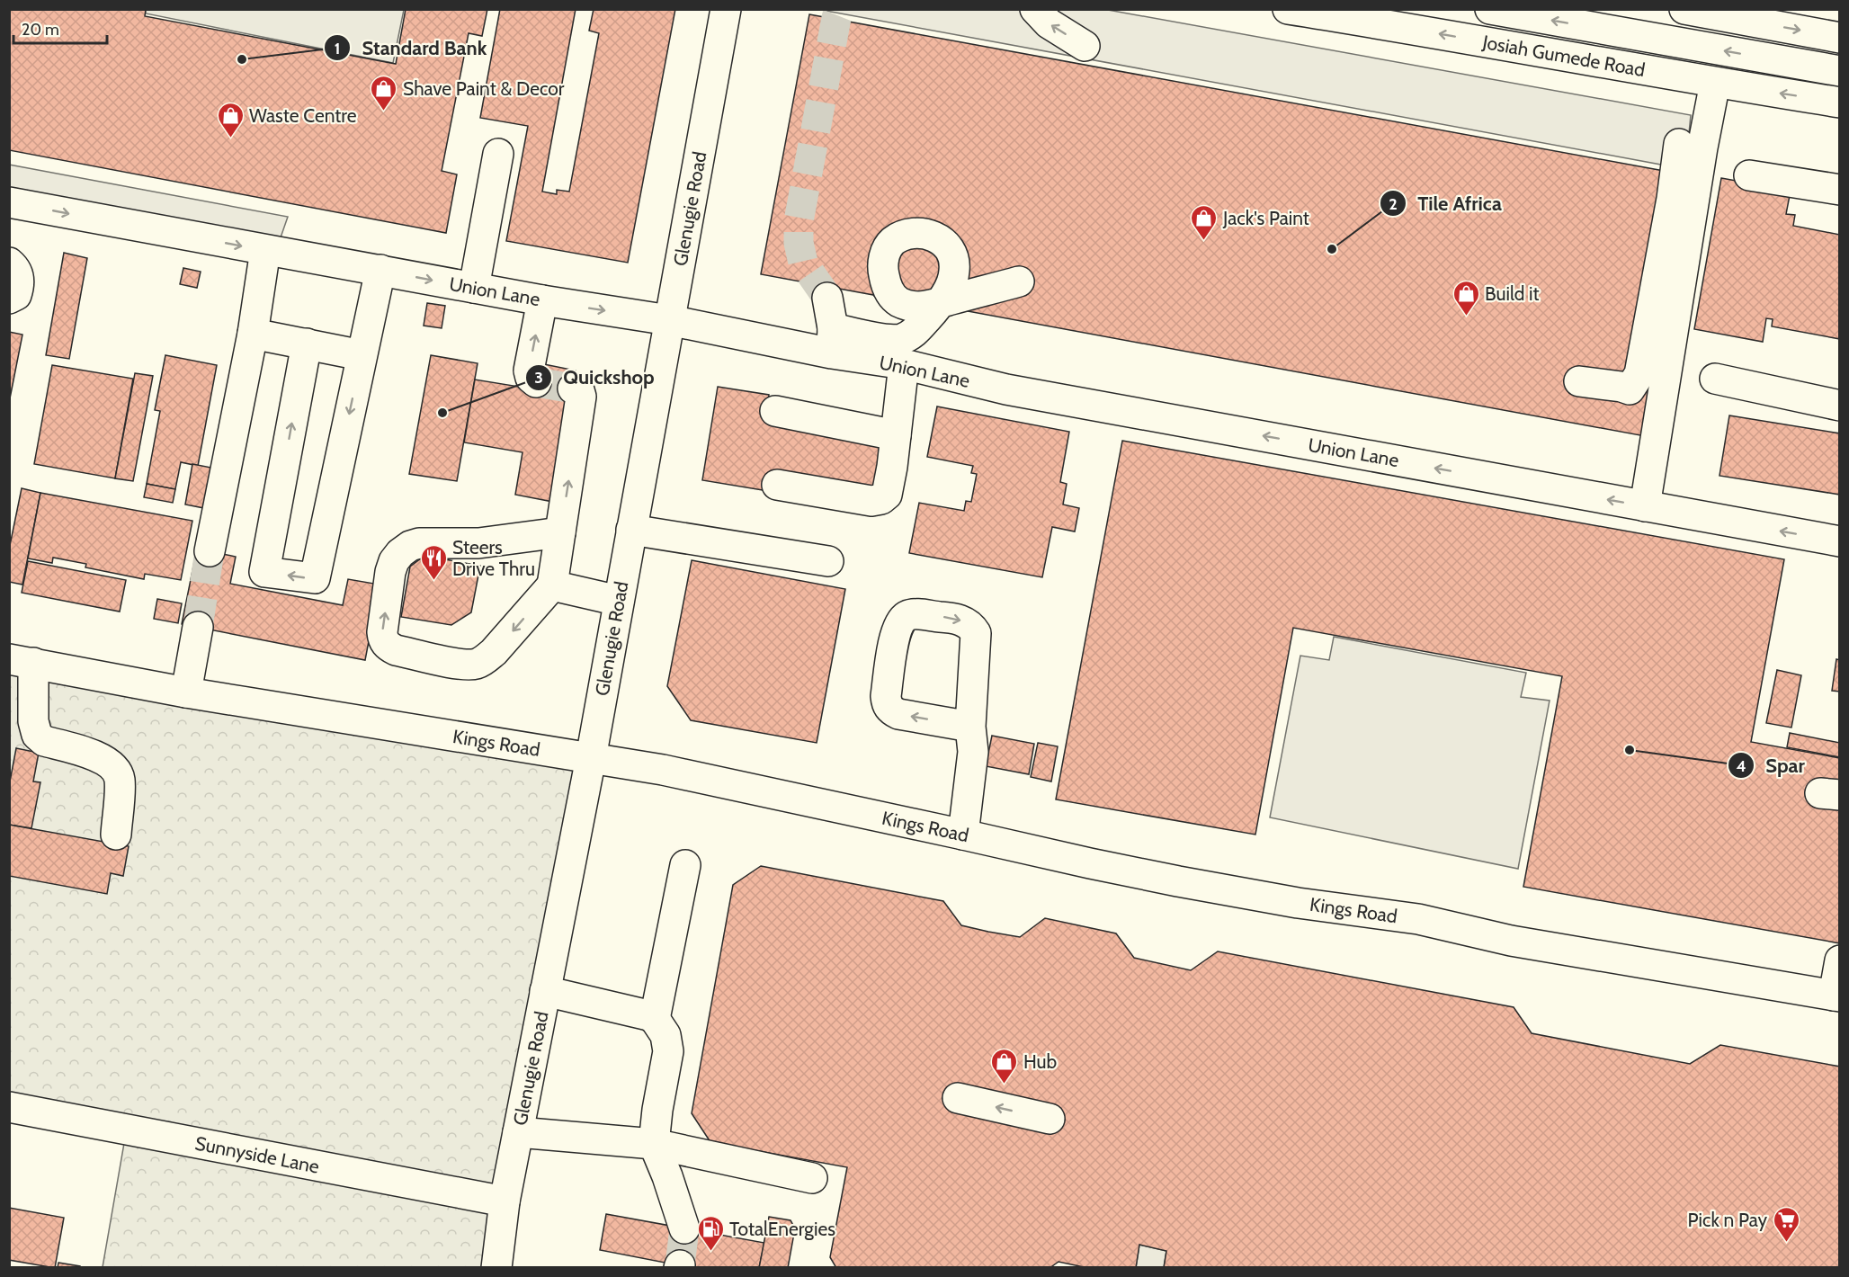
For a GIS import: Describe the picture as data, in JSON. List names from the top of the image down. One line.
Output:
{"streets":{"street":["Josiah Gumede Road","Glenugie Road","Union Lane","Kings Road","Sunnyside Lane"]},"crossings":[["Glenugie Road","Union Lane"],["Glenugie Road","Kings Road"],["Glenugie Road","Sunnyside Lane"]],"places":{"other":["Standard Bank","Tile Africa","Quickshop","Spar"],"shop":["Shave Paint & Decor","Waste Centre","Jack's Paint","Build it","Hub"],"restaurant":["Steers Drive Thru"],"supermarket":["Pick n Pay"],"fuel station":["TotalEnergies"]},"scale_bar":"20 m"}
